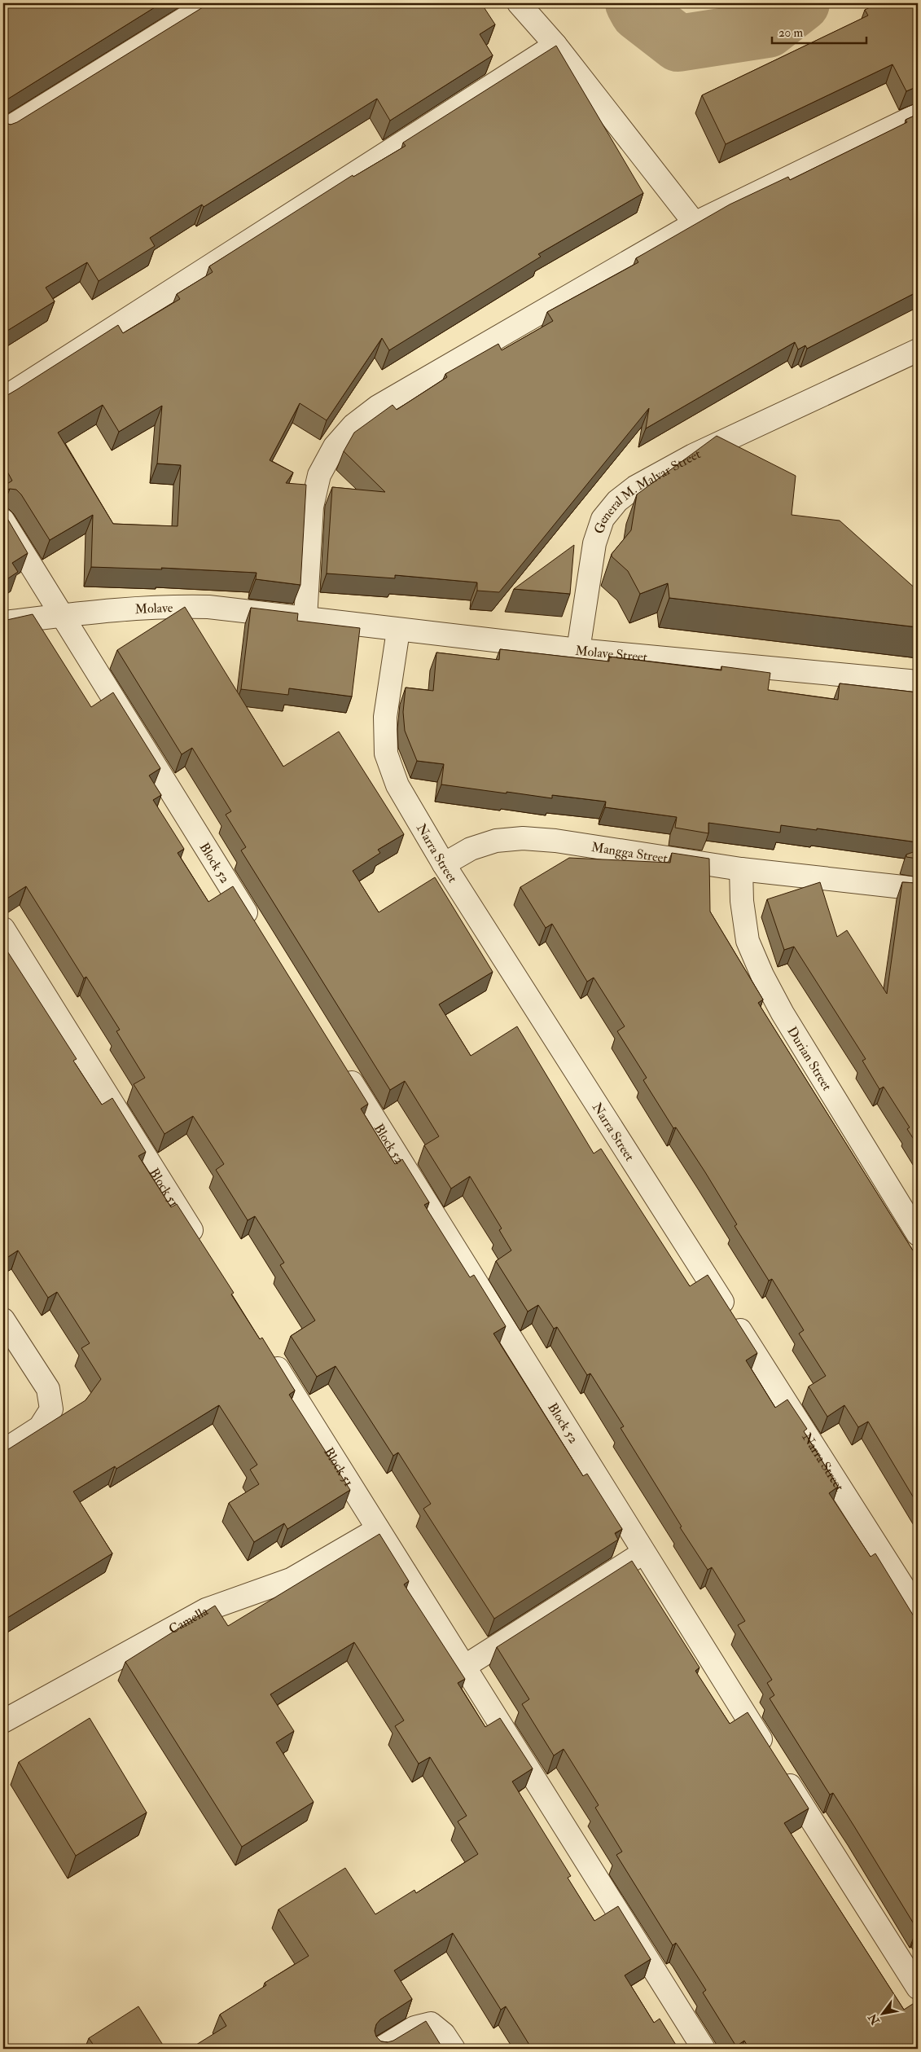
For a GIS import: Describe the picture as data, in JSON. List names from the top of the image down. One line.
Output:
{"streets":{"street":["General M. Malvar Street","Molave","Molave Street","Mangga Street","Narra Street","Block 52","Durian Street","Block 51","Camella"]},"crossings":[["General M. Malvar Street","Molave Street"],["Molave","Molave Street"],["Molave","Block 52"],["Molave Street","Narra Street"],["Mangga Street","Narra Street"],["Mangga Street","Durian Street"],["Block 51","Camella"]],"scale_bar":"20 m","north":"bottom left"}
